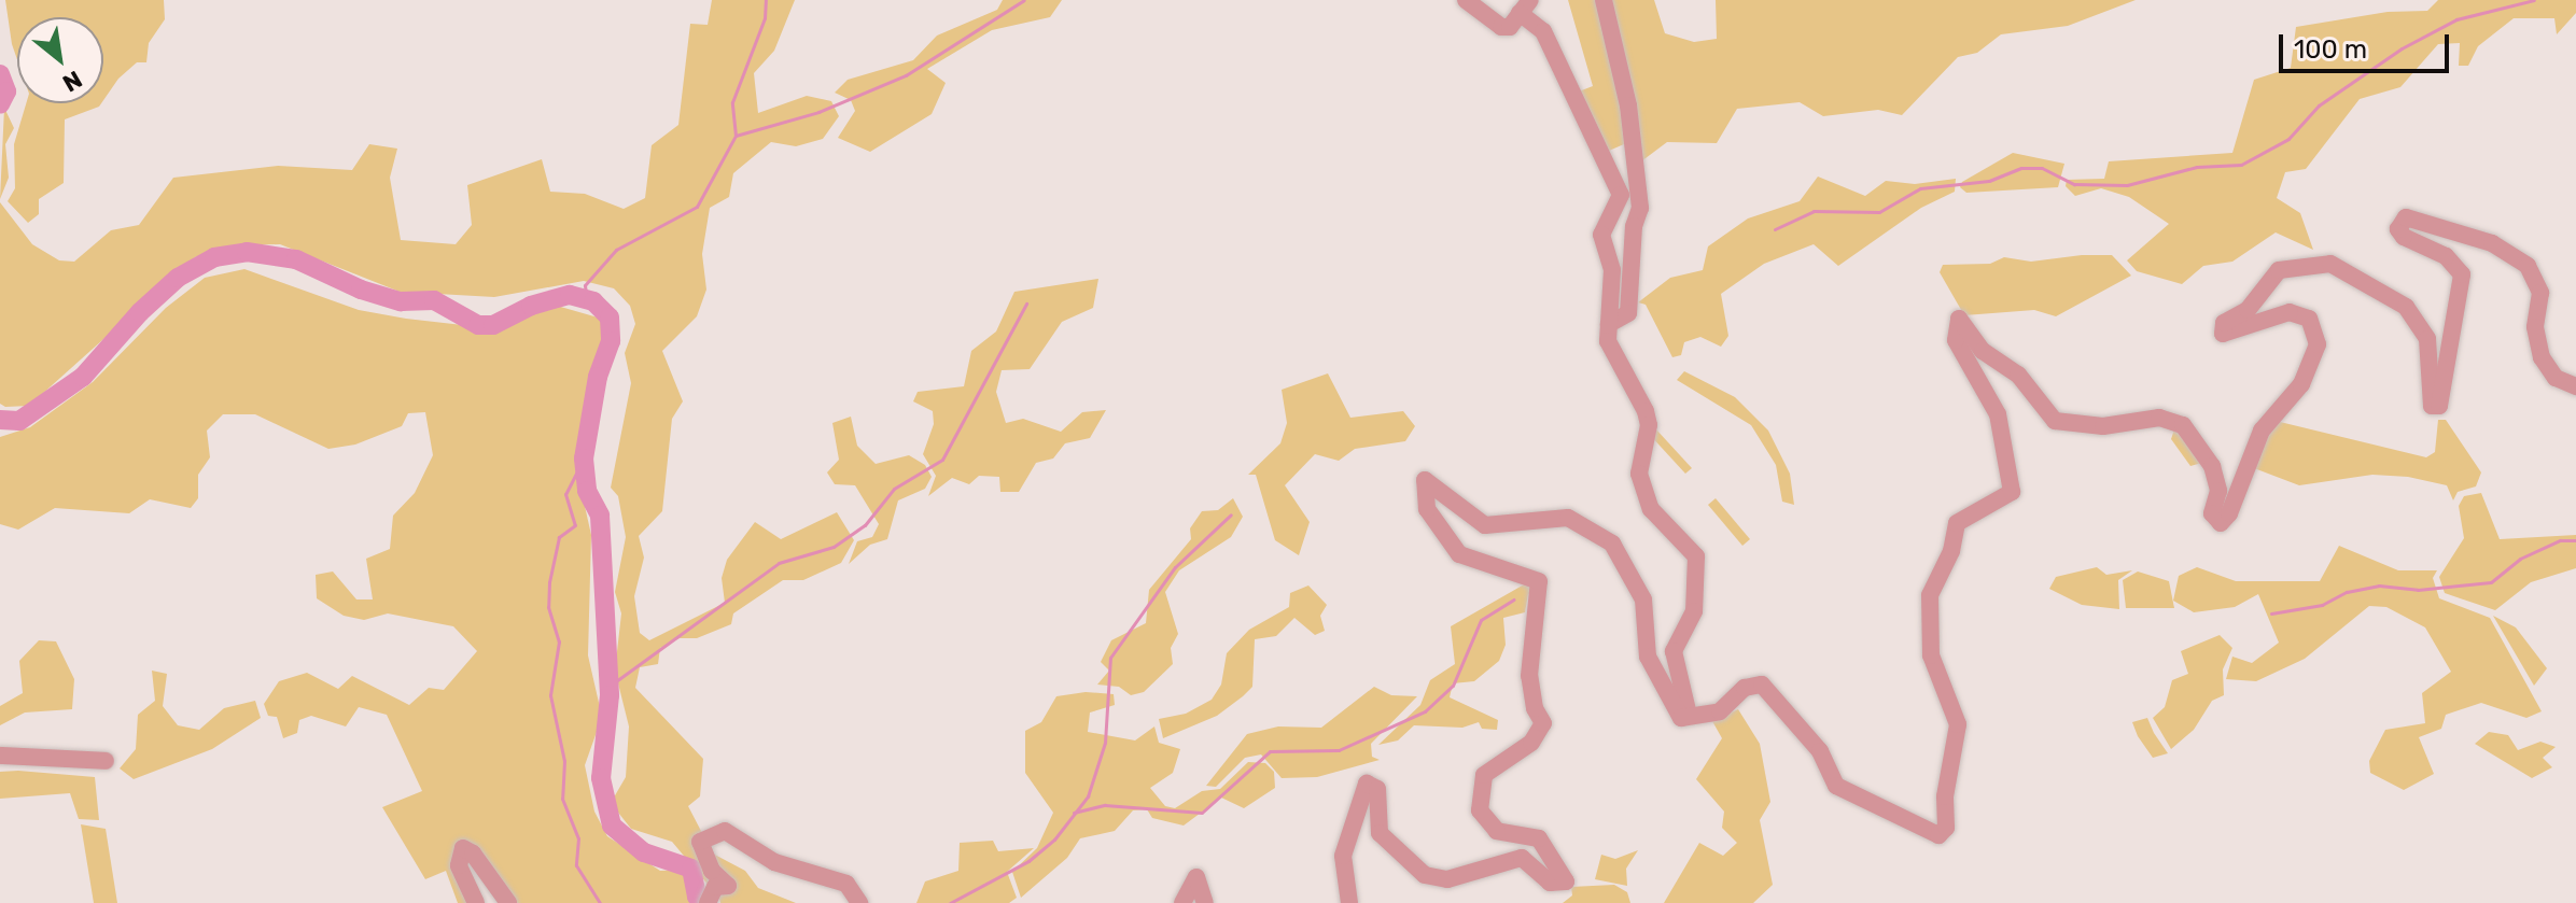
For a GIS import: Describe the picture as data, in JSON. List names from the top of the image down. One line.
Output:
{"scale_bar":"100 m","north":"bottom right"}
